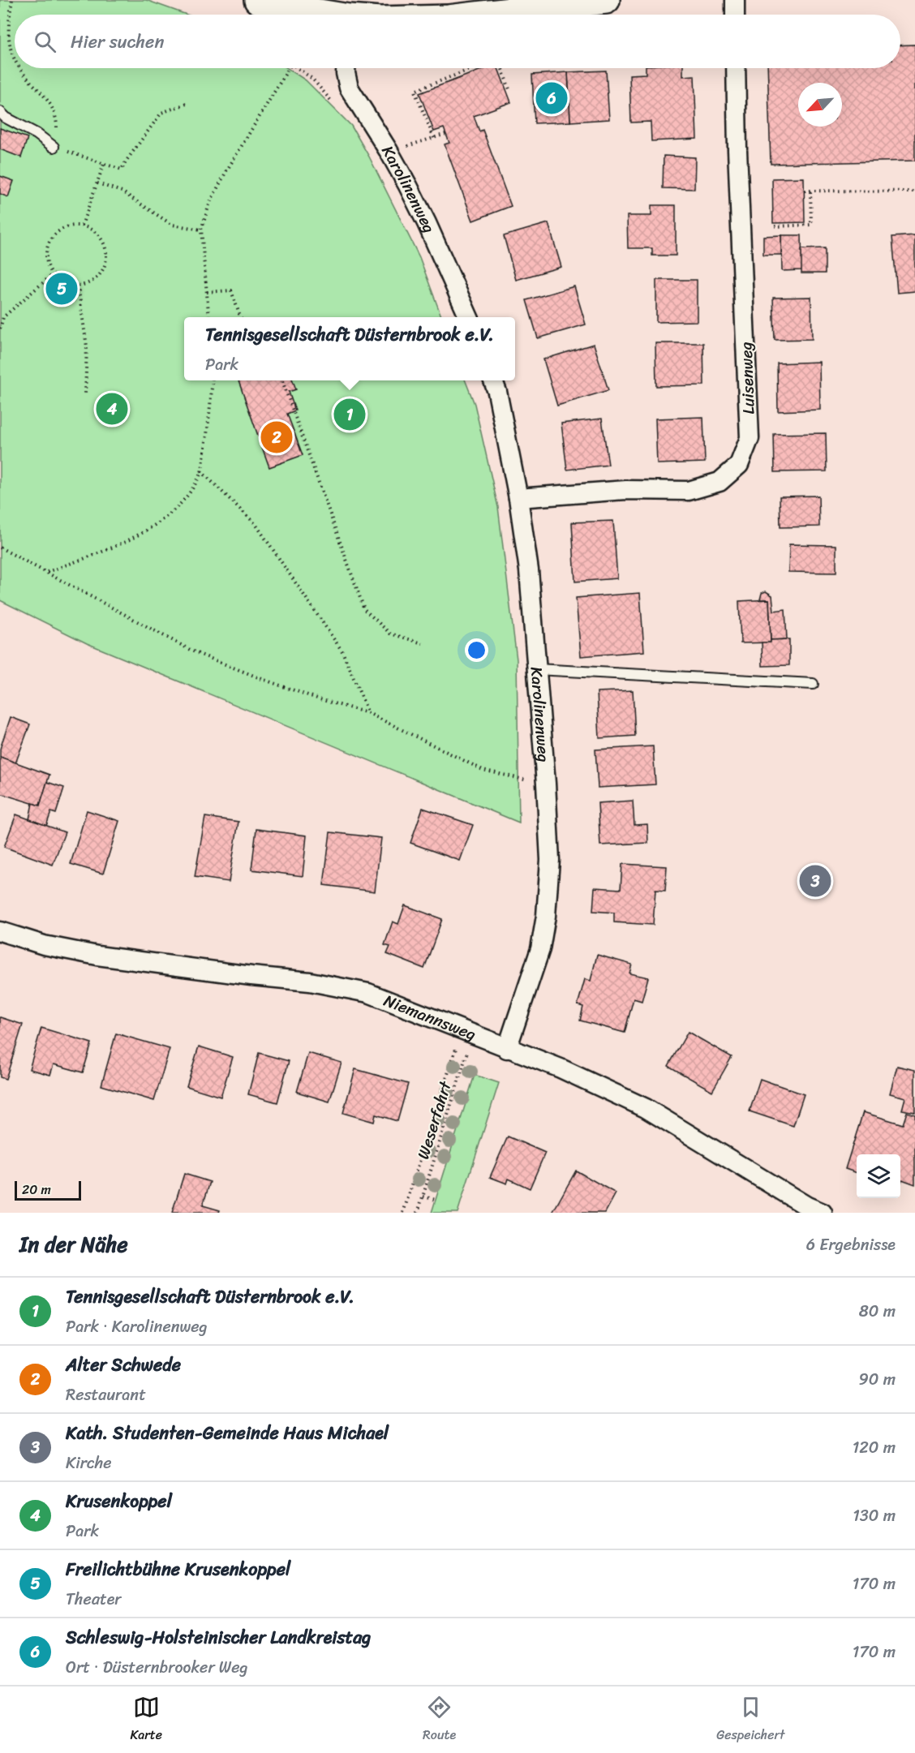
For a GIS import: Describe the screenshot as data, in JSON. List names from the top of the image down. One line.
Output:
{"streets":{"street":["Karolinenweg","Luisenweg","Niemannsweg"],"path":["Weserfahrt"]},"crossings":[["Karolinenweg","Luisenweg"],["Karolinenweg","Niemannsweg"],["Niemannsweg","Weserfahrt"]],"scale_bar":"20 m","north":"bottom left","page":{"search":"Hier suchen","pins":["6","5","4","1","2","3"],"popup":["Tennisgesellschaft Düsternbrook e.V.","Park"],"scale":"20 m","heading":["In der Nähe","6 Ergebnisse"],"list":[{"mark":"1","name":"Tennisgesellschaft Düsternbrook e.V.","note":"Park · Karolinenweg","value":"80 m"},{"mark":"2","name":"Alter Schwede","note":"Restaurant","value":"90 m"},{"mark":"3","name":"Kath. Studenten-Gemeinde Haus Michael","note":"Kirche","value":"120 m"},{"mark":"4","name":"Krusenkoppel","note":"Park","value":"130 m"},{"mark":"5","name":"Freilichtbühne Krusenkoppel","note":"Theater","value":"170 m"},{"mark":"6","name":"Schleswig-Holsteinischer Landkreistag","note":"Ort · Düsternbrooker Weg","value":"170 m"}],"nav":["Karte","Route","Gespeichert"]}}
